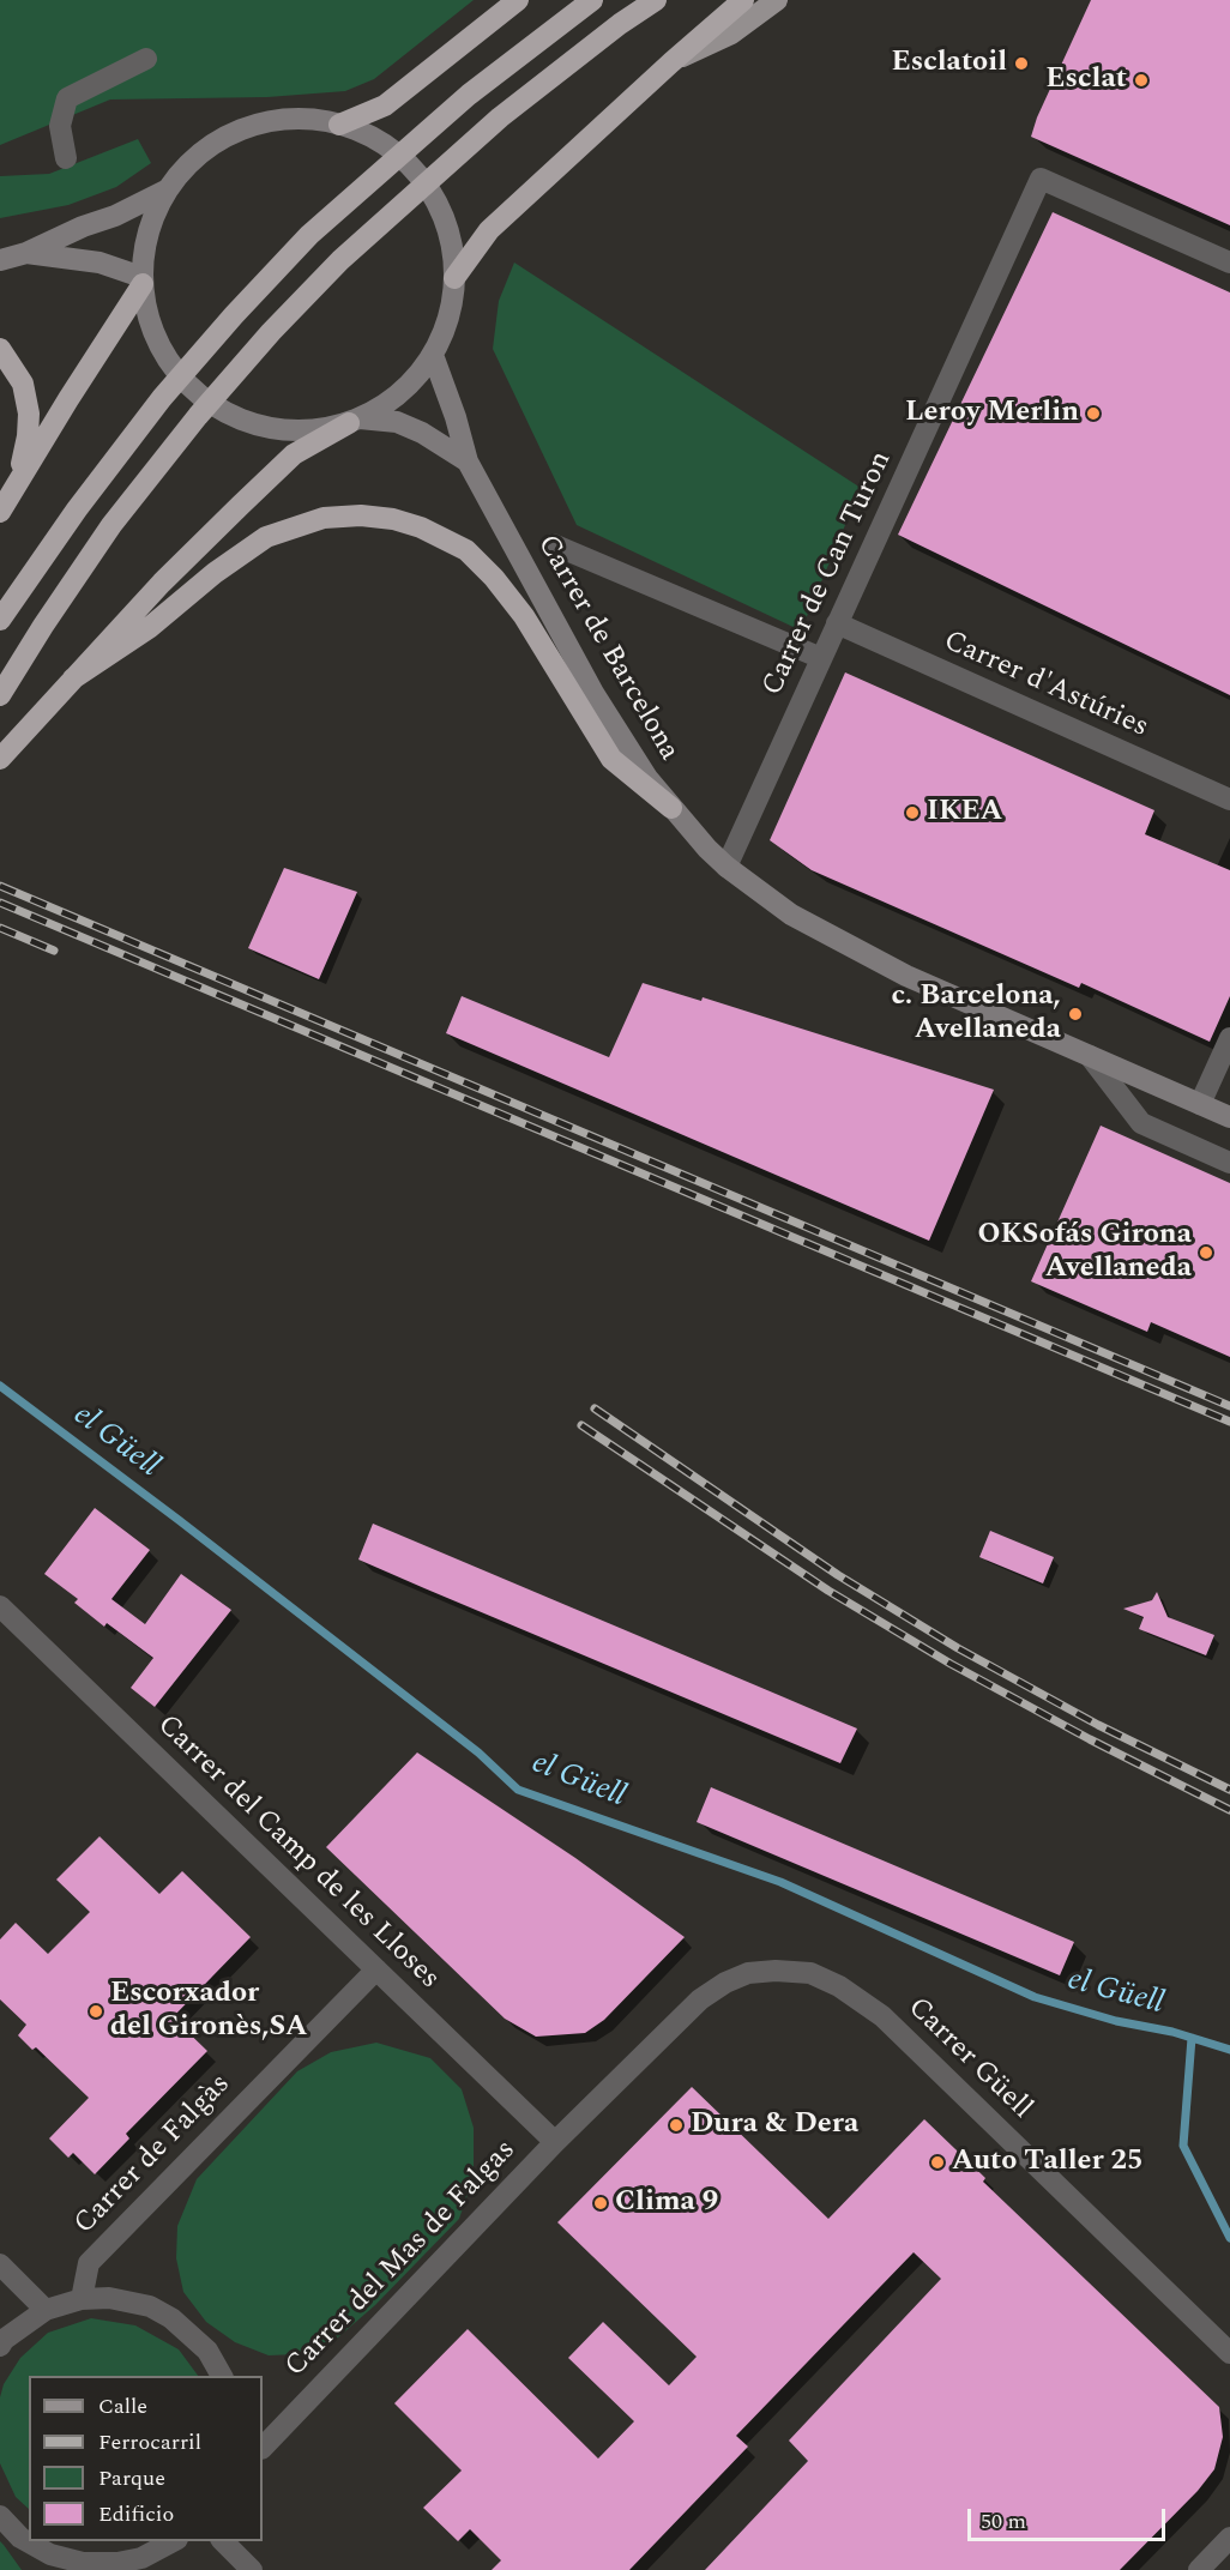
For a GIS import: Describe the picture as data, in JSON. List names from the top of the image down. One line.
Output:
{"streets":{"main road":["Carrer de Barcelona"],"street":["Carrer de Can Turon","Carrer d'Astúries","Carrer del Camp de les Lloses","Carrer Güell","Carrer de Falgàs","Carrer del Mas de Falgas"]},"crossings":[["Carrer de Can Turon","Carrer de Barcelona"],["Carrer de Can Turon","Carrer d'Astúries"],["Carrer del Camp de les Lloses","Carrer Güell"],["Carrer del Camp de les Lloses","Carrer de Falgàs"],["Carrer del Camp de les Lloses","Carrer del Mas de Falgas"],["Carrer Güell","Carrer del Mas de Falgas"]],"water":["el Güell"],"places":["Esclatoil","Esclat","Leroy Merlin","IKEA","c. Barcelona, Avellaneda","OKSofás Girona Avellaneda","Escorxador del Gironès,SA","Dura & Dera","Auto Taller 25","Clima 9"],"legend":["Calle","Ferrocarril","Parque","Edificio"],"scale_bar":"50 m"}
